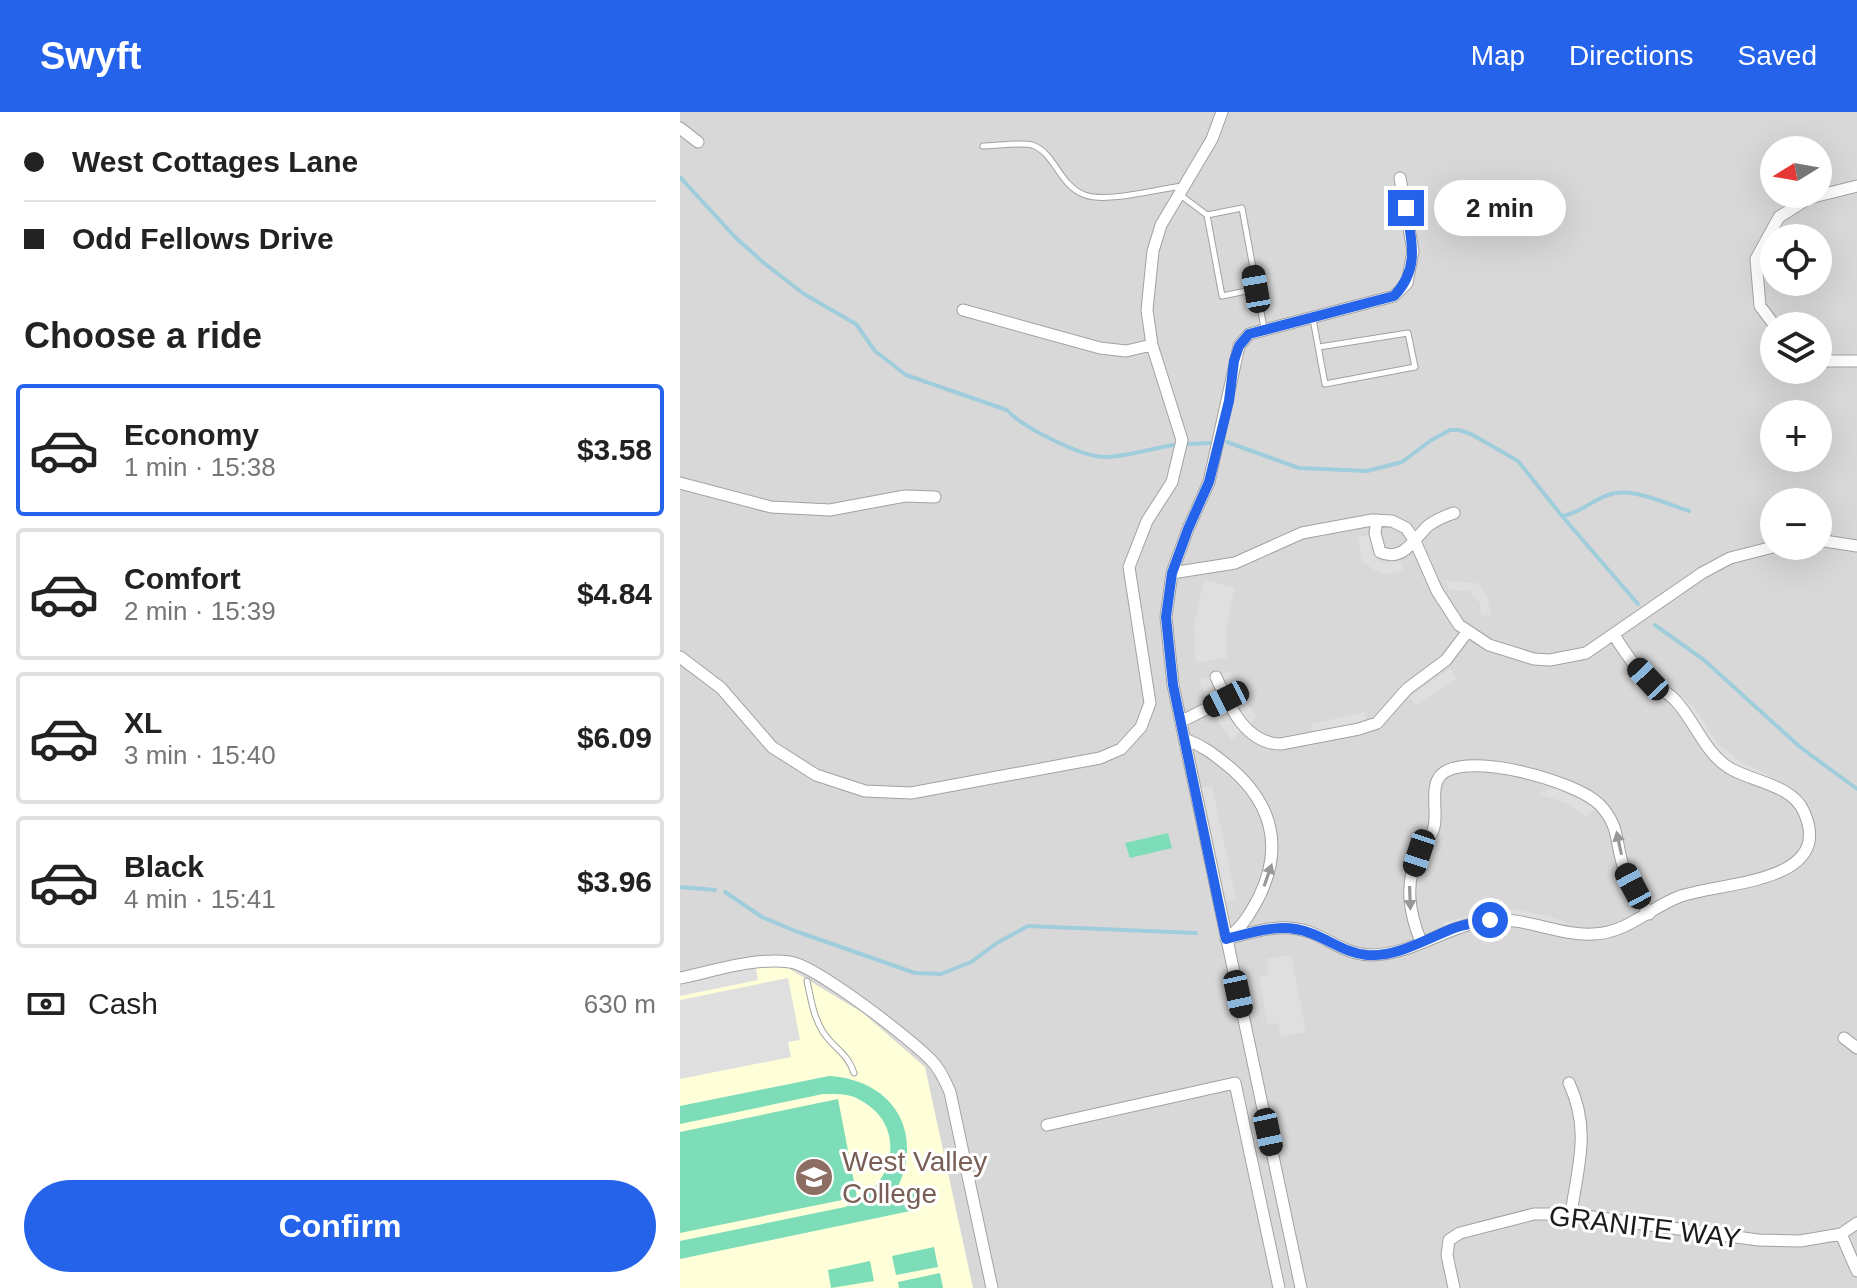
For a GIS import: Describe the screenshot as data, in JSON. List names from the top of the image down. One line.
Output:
{"streets":{"street":["GRANITE WAY"]},"places":{"school or university":["West Valley College"]},"north":"left","page":{"header":"Swyft","nav":["Map","Directions","Saved"],"banner":["West Cottages Lane","Odd Fellows Drive"],"map_buttons":["+","−"],"bubble":"2 min","heading":"Choose a ride","list":[{"name":"Economy","note":"1 min · 15:38","value":"$3.58"},{"name":"Comfort","note":"2 min · 15:39","value":"$4.84"},{"name":"XL","note":"3 min · 15:40","value":"$6.09"},{"name":"Black","note":"4 min · 15:41","value":"$3.96"}],"pay":["Cash","630 m"],"buttons":"Confirm"}}
